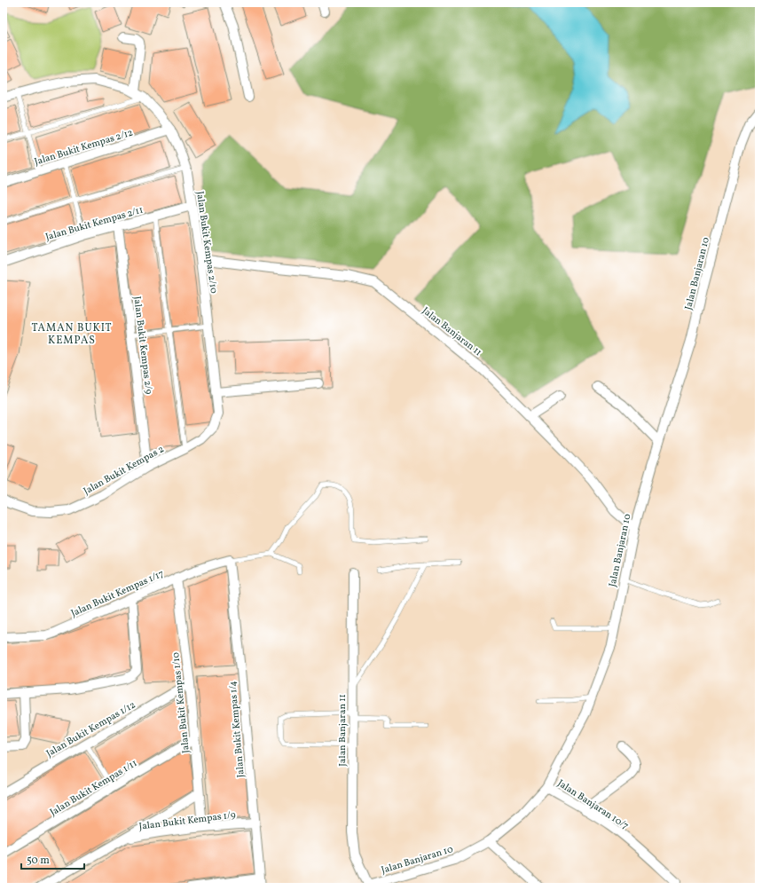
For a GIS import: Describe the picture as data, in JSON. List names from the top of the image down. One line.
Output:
{"streets":{"street":["Jalan Bukit Kempas 2/12","Jalan Bukit Kempas 2/11","Jalan Bukit Kempas 2/10","Jalan Banjaran 10","Jalan Banjaran 11","Jalan Bukit Kempas 2/9","Jalan Bukit Kempas 2","Jalan Bukit Kempas 1/17","Jalan Bukit Kempas 1/10","Jalan Bukit Kempas 1/12","Jalan Bukit Kempas 1/4","Jalan Bukit Kempas 1/11","Jalan Banjaran 10/7","Jalan Bukit Kempas 1/9"]},"crossings":[["Jalan Bukit Kempas 2/12","Jalan Bukit Kempas 2/10"],["Jalan Bukit Kempas 2/11","Jalan Bukit Kempas 2/10"],["Jalan Bukit Kempas 2/11","Jalan Bukit Kempas 2/9"],["Jalan Bukit Kempas 2/10","Jalan Banjaran 11"],["Jalan Bukit Kempas 2/10","Jalan Bukit Kempas 2"],["Jalan Banjaran 10","Jalan Banjaran 11"],["Jalan Banjaran 10","Jalan Banjaran 10/7"],["Jalan Bukit Kempas 2/9","Jalan Bukit Kempas 2"],["Jalan Bukit Kempas 1/17","Jalan Bukit Kempas 1/10"],["Jalan Bukit Kempas 1/17","Jalan Bukit Kempas 1/4"],["Jalan Bukit Kempas 1/10","Jalan Bukit Kempas 1/12"],["Jalan Bukit Kempas 1/10","Jalan Bukit Kempas 1/11"],["Jalan Bukit Kempas 1/10","Jalan Bukit Kempas 1/9"],["Jalan Bukit Kempas 1/4","Jalan Bukit Kempas 1/9"]],"districts":["TAMAN BUKIT KEMPAS"],"scale_bar":"50 m"}
